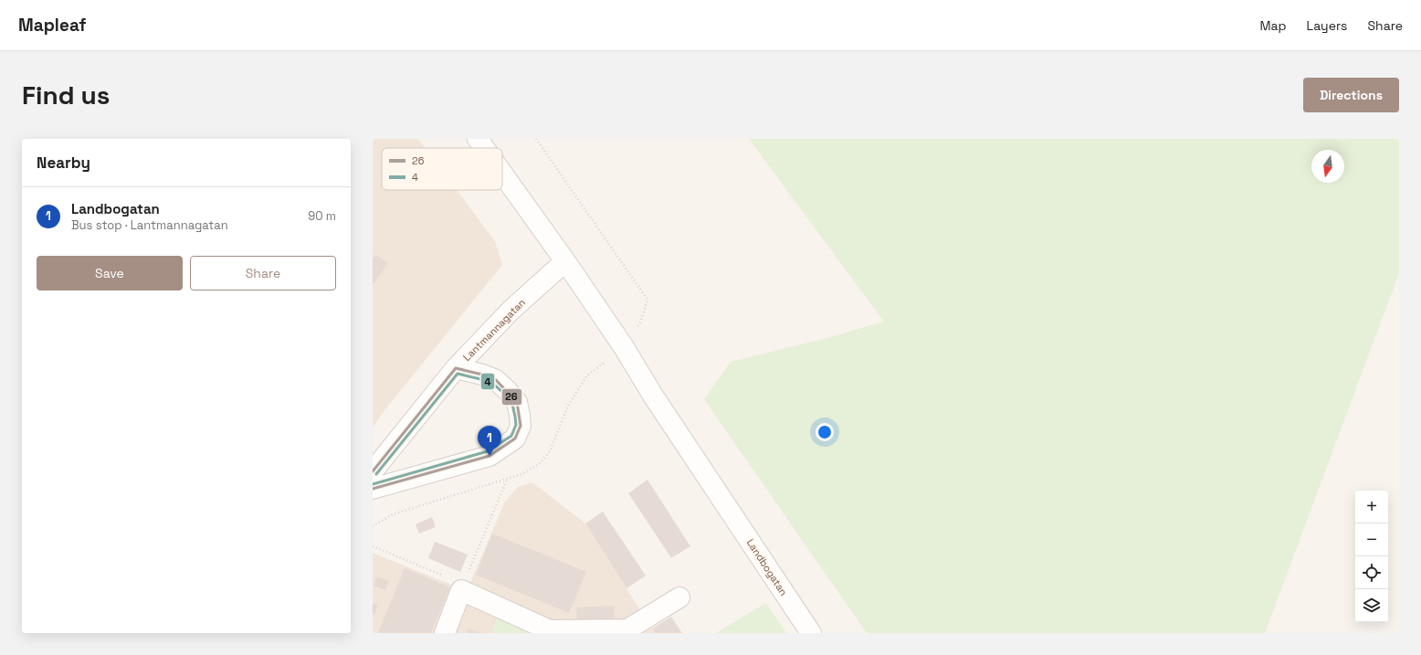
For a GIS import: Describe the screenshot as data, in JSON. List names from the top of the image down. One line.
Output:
{"streets":{"street":["Lantmannagatan","Landbogatan"]},"crossings":[["Lantmannagatan","Landbogatan"]],"lines":["transit line 26","transit line 4"],"legend":["26","4"],"north":"bottom","page":{"header":"Mapleaf","nav":["Map","Layers","Share"],"buttons":["Directions",["Save","Share"]],"title":"Find us","heading":"Nearby","list":[{"mark":"1","name":"Landbogatan","note":"Bus stop · Lantmannagatan","value":"90 m"}],"pins":"1","map_buttons":["+","−"]}}
